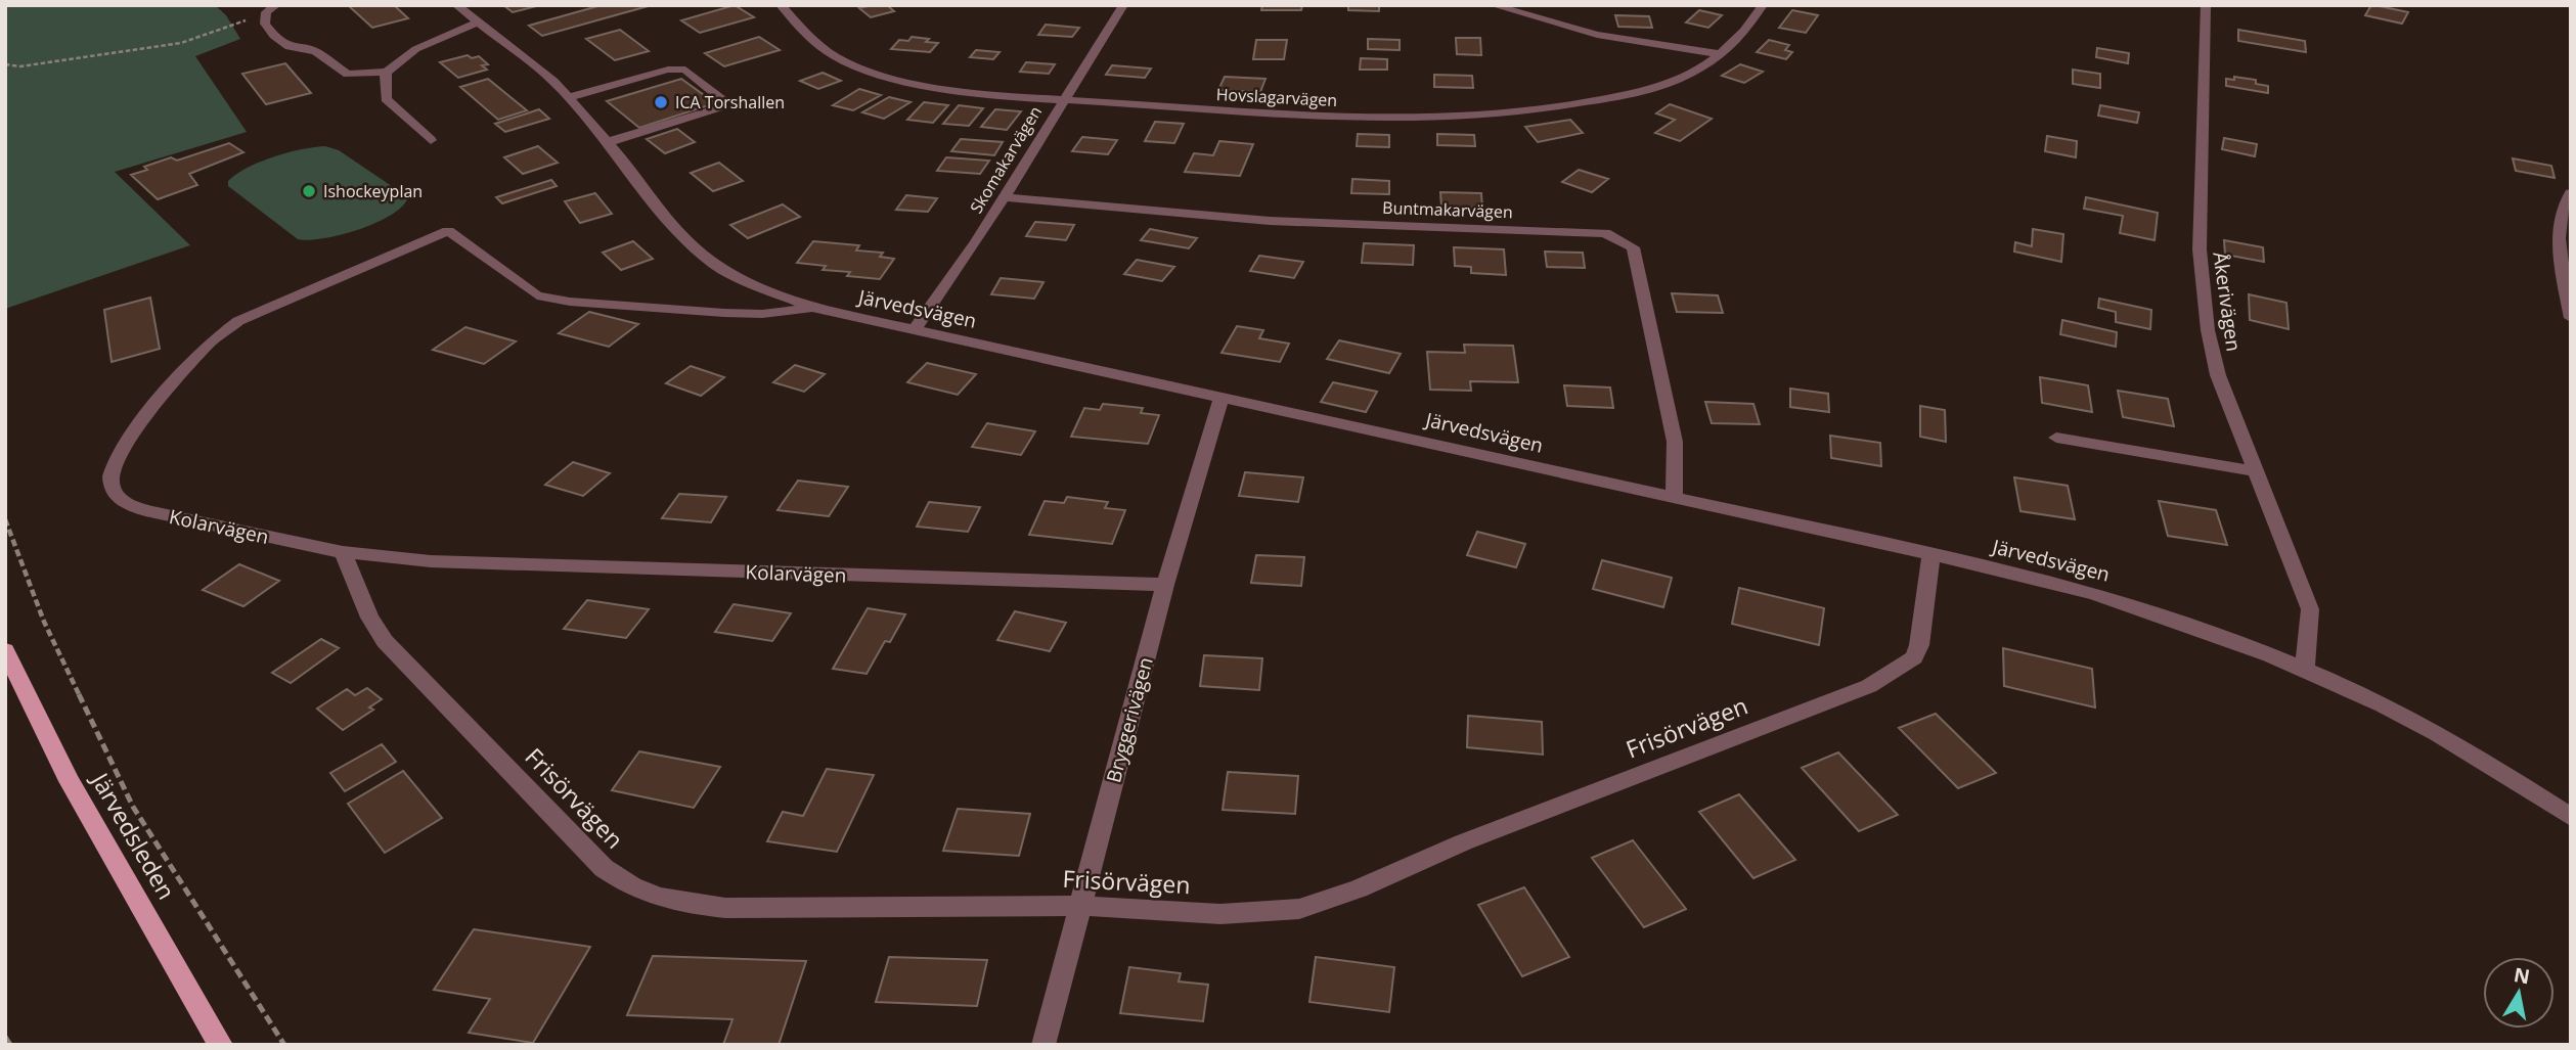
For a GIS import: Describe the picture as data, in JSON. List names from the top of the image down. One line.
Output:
{"streets":{"main road":["Järvedsleden"],"street":["Hovslagarvägen","Skomakarvägen","Buntmakarvägen","Åkerivägen","Järvedsvägen","Kolarvägen","Bryggerivägen","Frisörvägen"]},"crossings":[["Hovslagarvägen","Skomakarvägen"],["Skomakarvägen","Buntmakarvägen"],["Skomakarvägen","Järvedsvägen"],["Buntmakarvägen","Järvedsvägen"],["Åkerivägen","Järvedsvägen"],["Järvedsvägen","Kolarvägen"],["Järvedsvägen","Bryggerivägen"],["Järvedsvägen","Frisörvägen"],["Kolarvägen","Bryggerivägen"],["Kolarvägen","Frisörvägen"],["Bryggerivägen","Frisörvägen"]],"places":["ICA Torshallen","Ishockeyplan"],"north":"top"}
